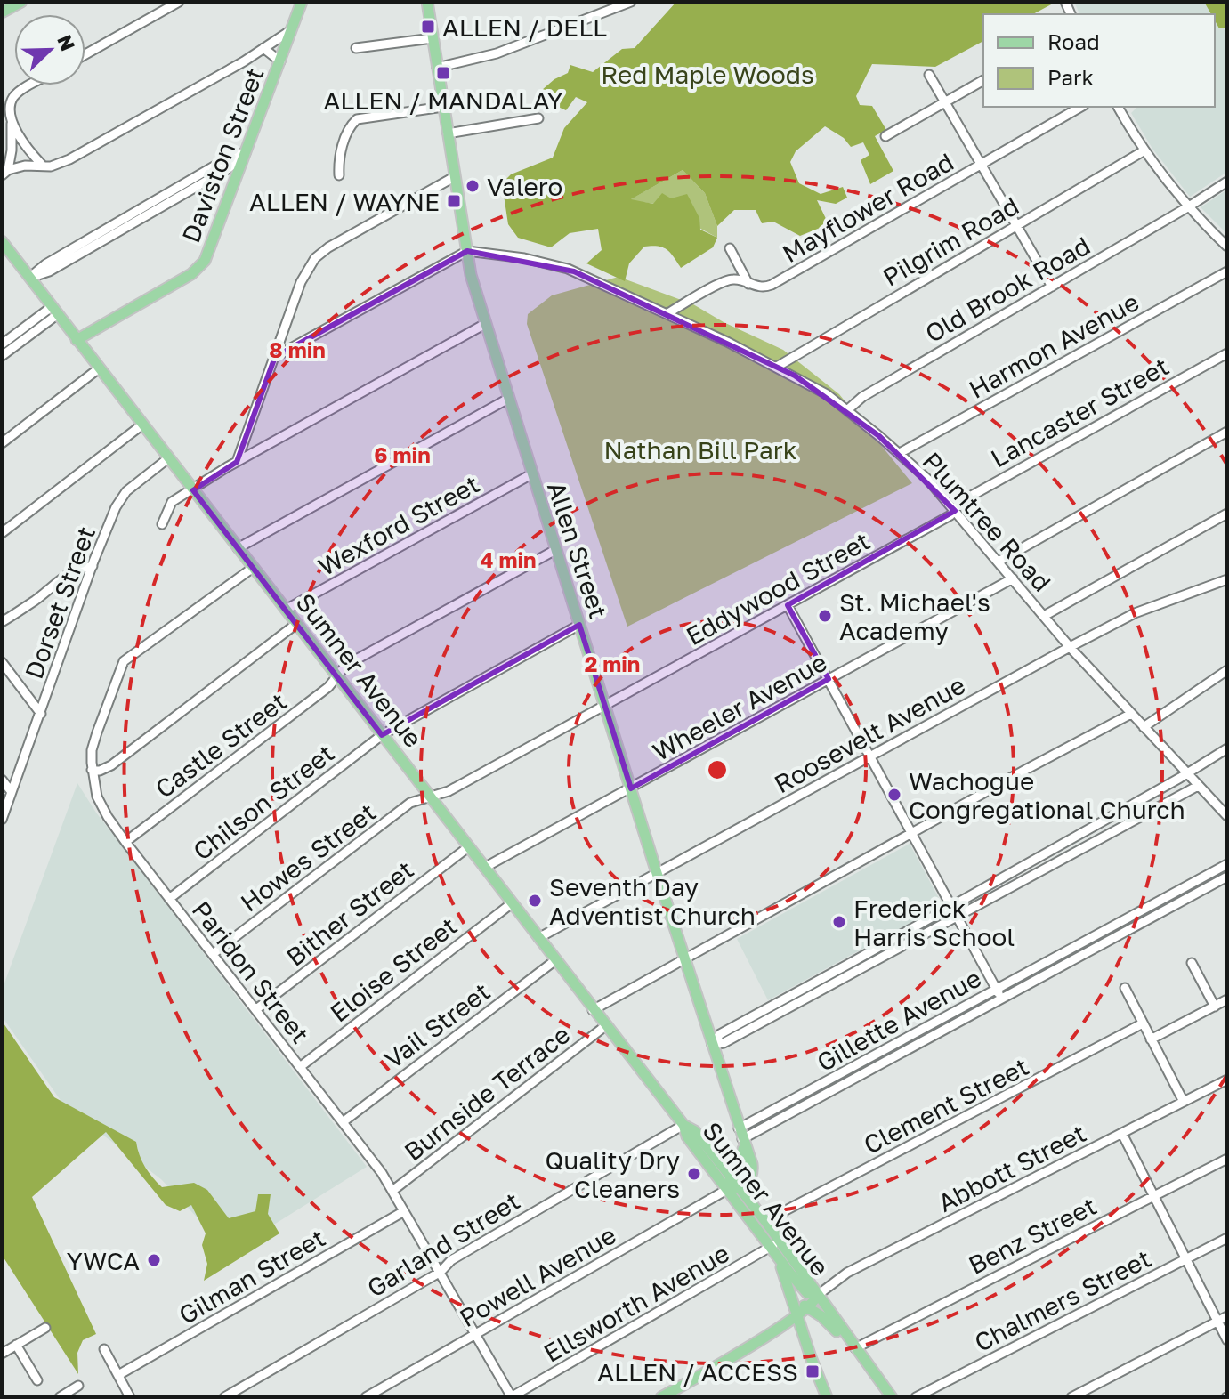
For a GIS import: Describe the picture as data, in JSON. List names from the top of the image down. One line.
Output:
{"streets":{"main road":["Daviston Street","Allen Street","Sumner Avenue"],"street":["Mayflower Road","Pilgrim Road","Old Brook Road","Harmon Avenue","Lancaster Street","Plumtree Road","Wexford Street","Eddywood Street","Dorset Street","Wheeler Avenue","Roosevelt Avenue","Castle Street","Chilson Street","Howes Street","Bither Street","Eloise Street","Paridon Street","Gillette Avenue","Vail Street","Burnside Terrace","Clement Street","Abbott Street","Benz Street","Garland Street","Gilman Street","Powell Avenue","Chalmers Street","Ellsworth Avenue"]},"crossings":[["Daviston Street","Sumner Avenue"],["Mayflower Road","Plumtree Road"],["Pilgrim Road","Plumtree Road"],["Old Brook Road","Plumtree Road"],["Harmon Avenue","Plumtree Road"],["Lancaster Street","Plumtree Road"],["Lancaster Street","Eddywood Street"],["Plumtree Road","Allen Street"],["Plumtree Road","Eddywood Street"],["Plumtree Road","Wheeler Avenue"],["Plumtree Road","Roosevelt Avenue"],["Wexford Street","Allen Street"],["Wexford Street","Sumner Avenue"],["Allen Street","Eddywood Street"],["Allen Street","Sumner Avenue"],["Allen Street","Wheeler Avenue"],["Allen Street","Roosevelt Avenue"],["Allen Street","Castle Street"],["Allen Street","Chilson Street"],["Allen Street","Gillette Avenue"],["Eddywood Street","Sumner Avenue"],["Eddywood Street","Howes Street"],["Dorset Street","Sumner Avenue"],["Sumner Avenue","Wheeler Avenue"],["Sumner Avenue","Roosevelt Avenue"],["Sumner Avenue","Castle Street"],["Sumner Avenue","Chilson Street"],["Sumner Avenue","Howes Street"],["Sumner Avenue","Bither Street"],["Sumner Avenue","Eloise Street"],["Sumner Avenue","Vail Street"],["Sumner Avenue","Burnside Terrace"],["Sumner Avenue","Clement Street"],["Sumner Avenue","Abbott Street"],["Sumner Avenue","Benz Street"],["Sumner Avenue","Garland Street"],["Sumner Avenue","Powell Avenue"],["Sumner Avenue","Ellsworth Avenue"],["Castle Street","Paridon Street"],["Chilson Street","Paridon Street"],["Howes Street","Paridon Street"],["Bither Street","Paridon Street"],["Eloise Street","Paridon Street"],["Paridon Street","Vail Street"],["Paridon Street","Burnside Terrace"],["Paridon Street","Garland Street"],["Paridon Street","Gilman Street"],["Paridon Street","Powell Avenue"],["Paridon Street","Ellsworth Avenue"]],"parks":["Red Maple Woods","Nathan Bill Park"],"places":{"transit":["ALLEN / DELL","ALLEN / MANDALAY","ALLEN / WAYNE","ALLEN / ACCESS"],"other":["Valero","St. Michael's Academy","Wachogue Congregational Church","Seventh Day Adventist Church","Frederick Harris School","Quality Dry Cleaners","YWCA"]},"legend":["Road","Park"],"north":"top right","rings":["8 min","6 min","4 min","2 min"]}
